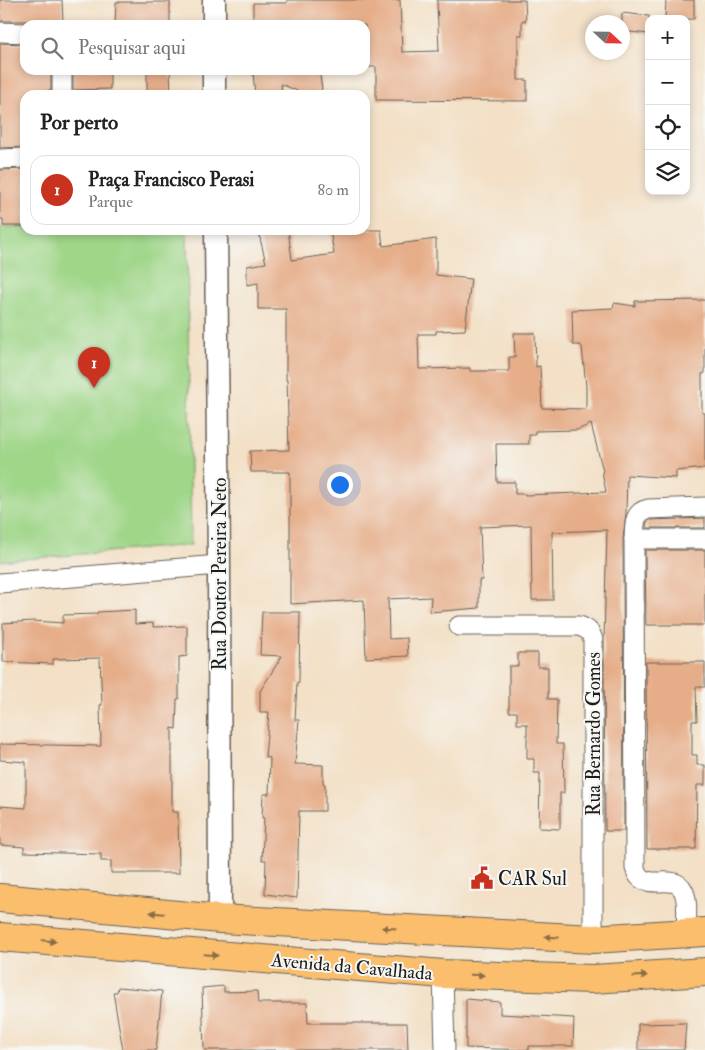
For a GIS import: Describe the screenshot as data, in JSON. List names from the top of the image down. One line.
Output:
{"streets":{"main road":["Avenida da Cavalhada"],"street":["Rua Doutor Pereira Neto","Rua Bernardo Gomes"]},"crossings":[["Rua Doutor Pereira Neto","Avenida da Cavalhada"],["Rua Bernardo Gomes","Avenida da Cavalhada"]],"places":{"public building":["CAR Sul"]},"north":"right","page":{"map_buttons":["+","−"],"search":"Pesquisar aqui","heading":"Por perto","list":[{"mark":"1","name":"Praça Francisco Perasi","note":"Parque","value":"80 m"}],"pins":"1"}}
